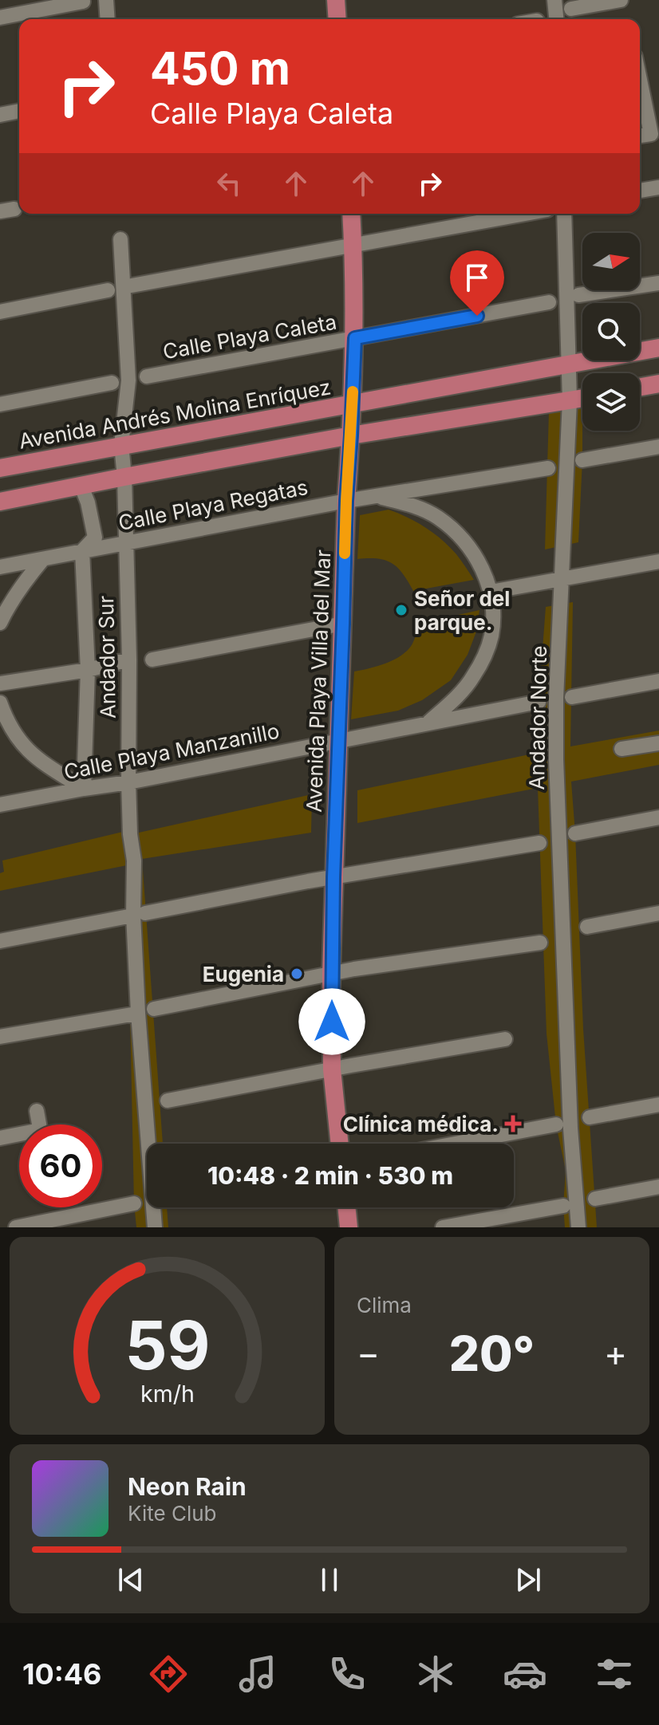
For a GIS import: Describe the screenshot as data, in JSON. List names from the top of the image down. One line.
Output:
{"streets":{"main road":["Avenida Andrés Molina Enríquez","Avenida Playa Villa del Mar"],"street":["Calle Playa Caleta","Calle Playa Regatas","Andador Sur","Andador Norte","Calle Playa Manzanillo"]},"crossings":[["Calle Playa Caleta","Avenida Playa Villa del Mar"],["Avenida Andrés Molina Enríquez","Andador Sur"],["Avenida Andrés Molina Enríquez","Avenida Playa Villa del Mar"],["Avenida Andrés Molina Enríquez","Andador Norte"],["Calle Playa Regatas","Andador Sur"],["Calle Playa Regatas","Avenida Playa Villa del Mar"],["Andador Sur","Calle Playa Manzanillo"],["Avenida Playa Villa del Mar","Calle Playa Manzanillo"]],"places":{"other":["Señor del parque.","Eugenia"],"health":["Clínica médica."]},"north":"right","page":{"turn":["450 m","Calle Playa Caleta"],"limit":"60","trip":"10:48 · 2 min · 530 m","tile":"Clima","heat":["−","20°","+"],"song":["Neon Rain","Kite Club"],"tabs":"10:46","gauge":["59","km/h"]}}
